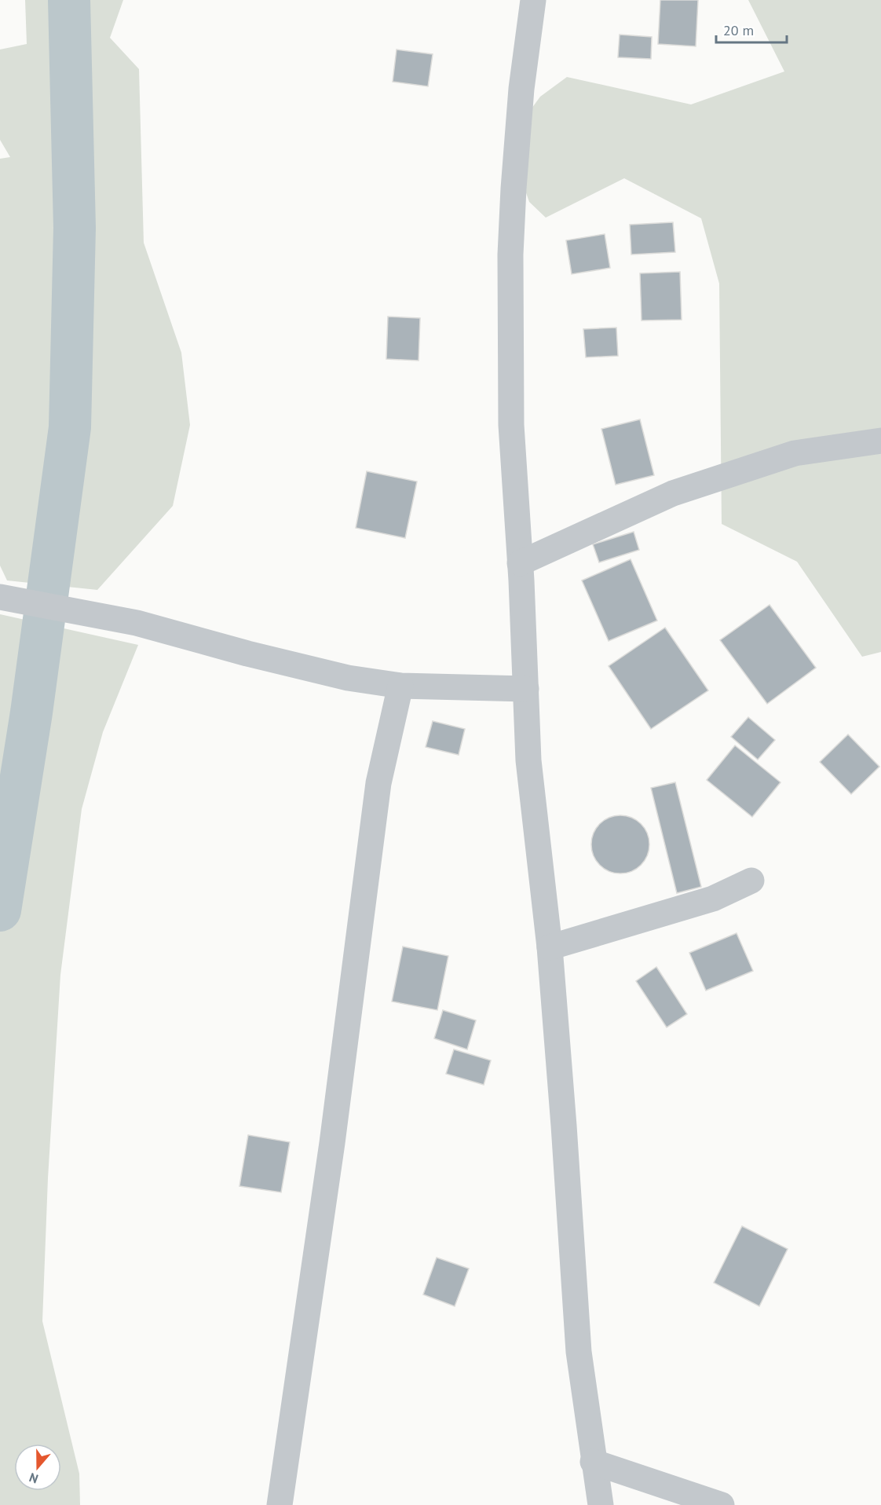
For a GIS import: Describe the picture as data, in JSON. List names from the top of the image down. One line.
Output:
{"scale_bar":"20 m","north":"bottom"}
